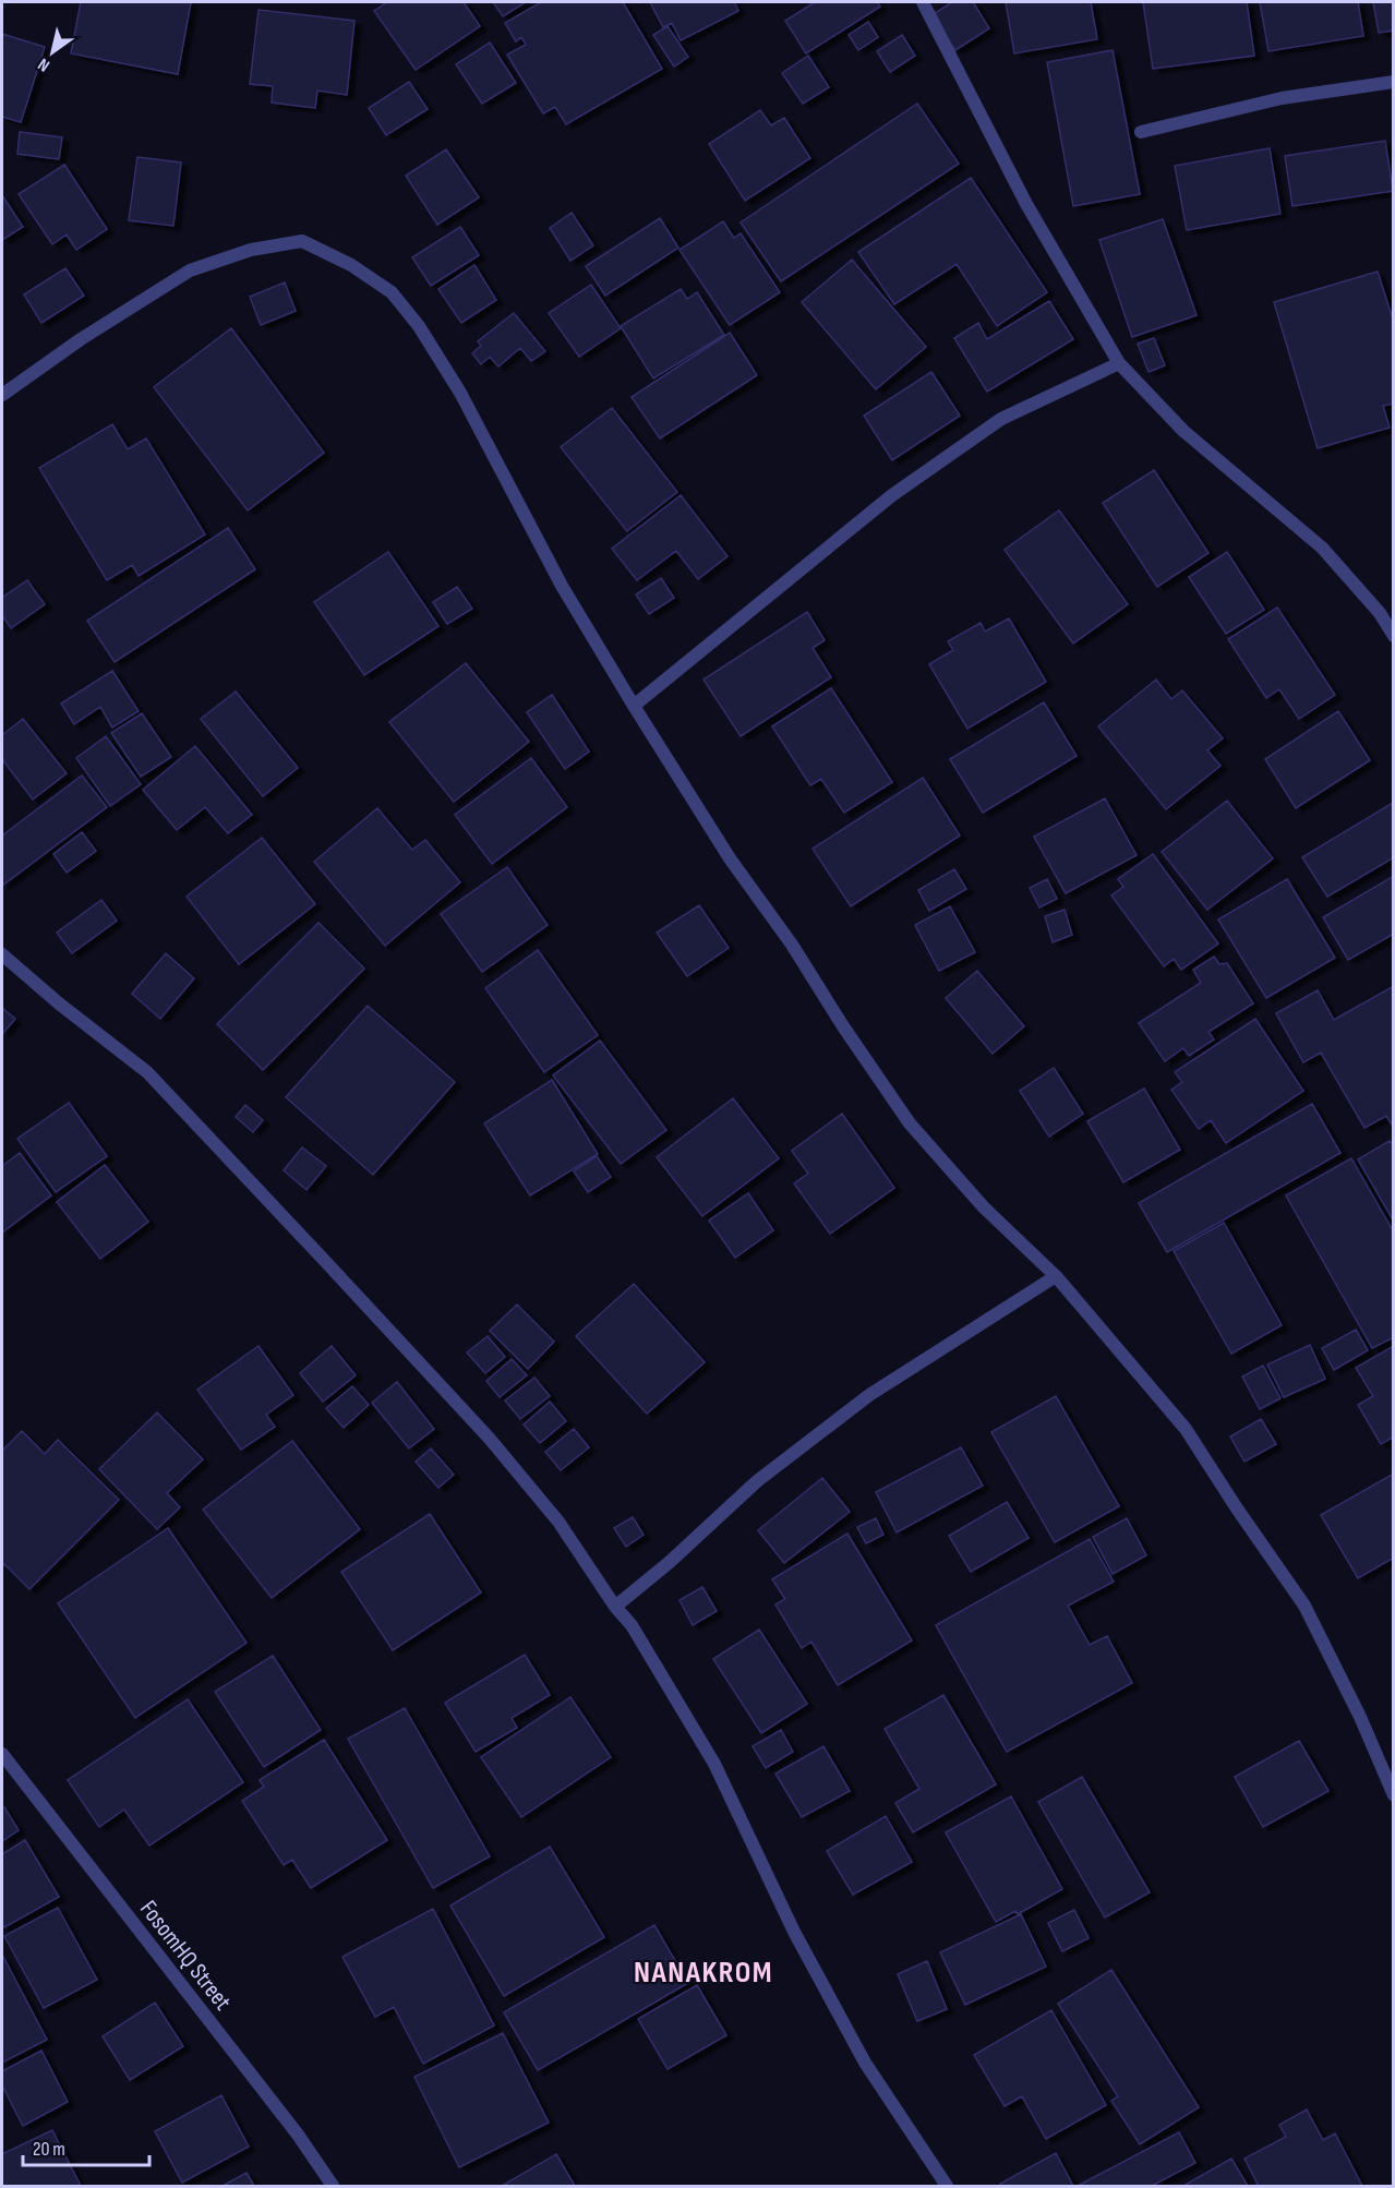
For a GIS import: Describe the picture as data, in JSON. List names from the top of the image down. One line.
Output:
{"streets":{"street":["FosomHQ Street"]},"districts":["NANAKROM"],"scale_bar":"20 m","north":"bottom left"}
